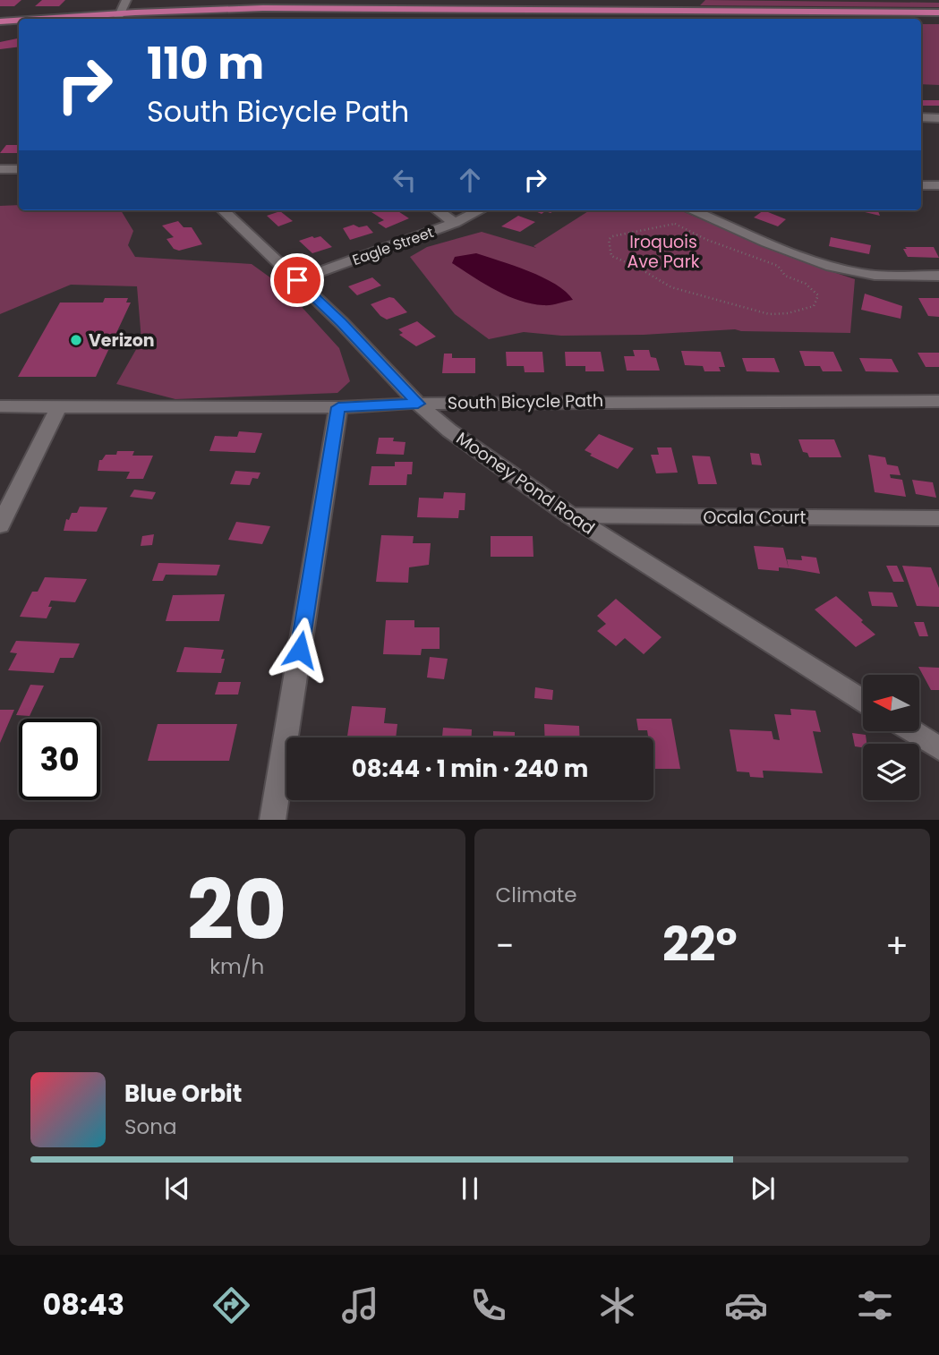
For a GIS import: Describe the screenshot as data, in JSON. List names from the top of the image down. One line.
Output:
{"streets":{"street":["Eagle Street","South Bicycle Path","Mooney Pond Road","Ocala Court"]},"crossings":[["Eagle Street","Mooney Pond Road"],["South Bicycle Path","Mooney Pond Road"],["Mooney Pond Road","Ocala Court"]],"parks":["Iroquois Ave Park"],"places":["Verizon"],"north":"left","page":{"turn":["110 m","South Bicycle Path"],"limit":"30","trip":"08:44 · 1 min · 240 m","tile":[["20","km/h"],"Climate"],"heat":["−","22°","+"],"song":["Blue Orbit","Sona"],"tabs":"08:43"}}
